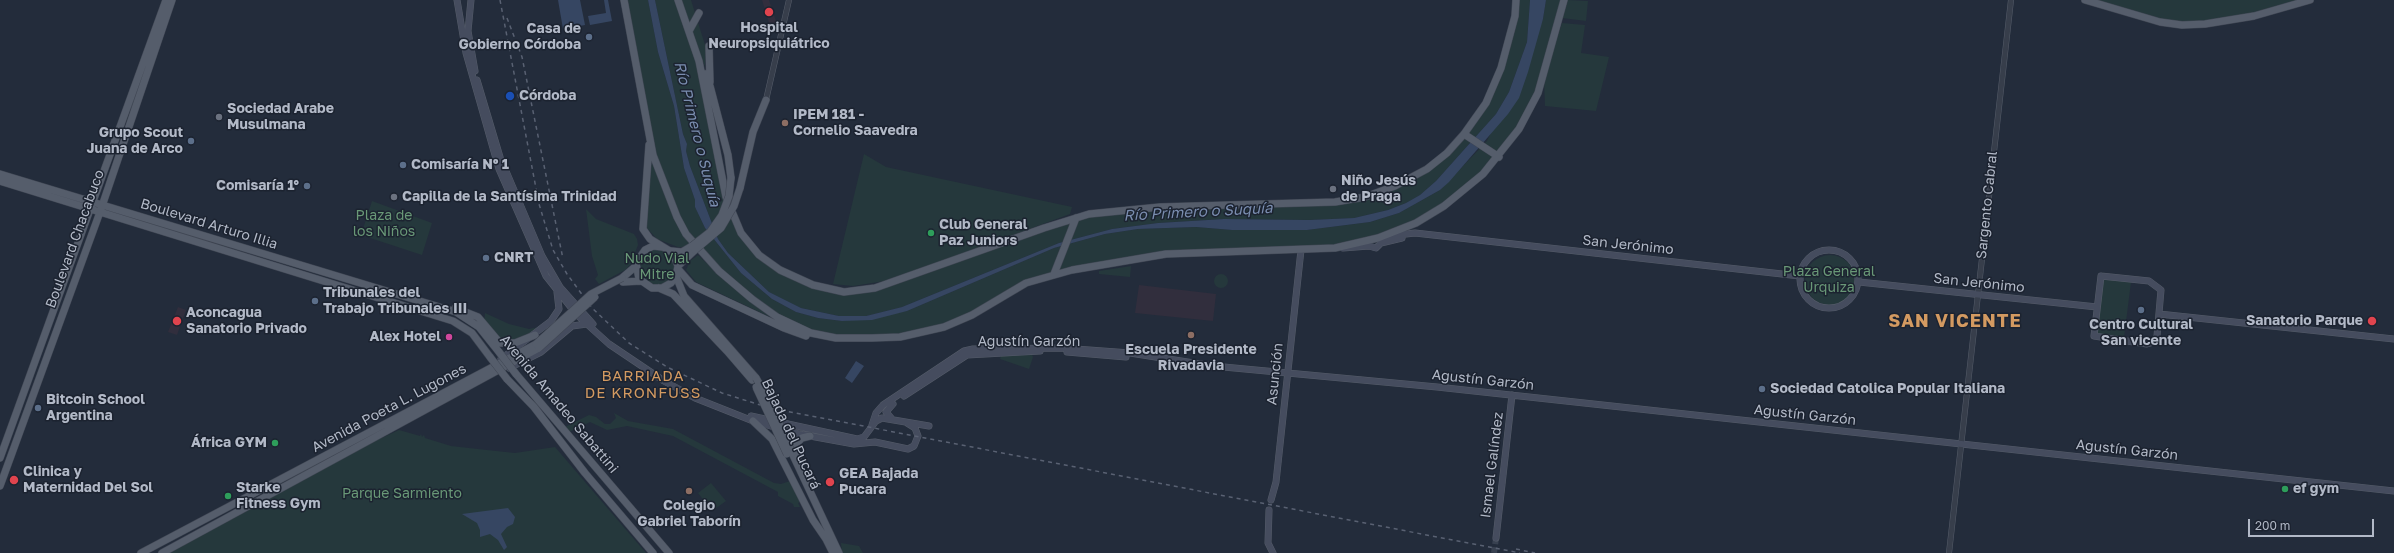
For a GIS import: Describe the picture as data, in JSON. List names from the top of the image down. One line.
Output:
{"streets":{"main road":["Boulevard Arturo Illia","Boulevard Chacabuco","San Jerónimo","Agustín Garzón","Asunción","Avenida Amadeo Sabattini","Avenida Poeta L. Lugones","Bajada del Pucará","Ismael Galíndez"],"street":["Sargento Cabral"]},"crossings":[["Sargento Cabral","San Jerónimo"],["Sargento Cabral","Agustín Garzón"],["Boulevard Arturo Illia","Boulevard Chacabuco"],["Boulevard Arturo Illia","Avenida Amadeo Sabattini"],["Agustín Garzón","Asunción"],["Agustín Garzón","Ismael Galíndez"],["Avenida Poeta L. Lugones","Bajada del Pucará"]],"districts":["SAN VICENTE","BARRIADA DE KRONFUSS"],"water":["Río Primero o Suquía"],"parks":["Plaza de los Niños","Nudo Vial Mitre","Plaza General Urquiza","Parque Sarmiento"],"places":["Hospital Neuropsiquiátrico","Casa de Gobierno Córdoba","Córdoba","Sociedad Arabe Musulmana","IPEM 181 - Cornelio Saavedra","Grupo Scout Juana de Arco","Comisaría Nº 1","Comisaría 1°","Niño Jesús de Praga","Capilla de la Santísima Trinidad","Club General Paz Juniors","CNRT","Tribunales del Trabajo Tribunales III","Centro Cultural San vicente","Aconcagua Sanatorio Privado","Sanatorio Parque","Escuela Presidente Rivadavia","Alex Hotel","Sociedad Catolica Popular Italiana","Bitcoin School Argentina","África GYM","Clinica y Maternidad Del Sol","GEA Bajada Pucara","ef gym","Colegio Gabriel Taborín","Starke Fitness Gym"],"scale_bar":"200 m"}
